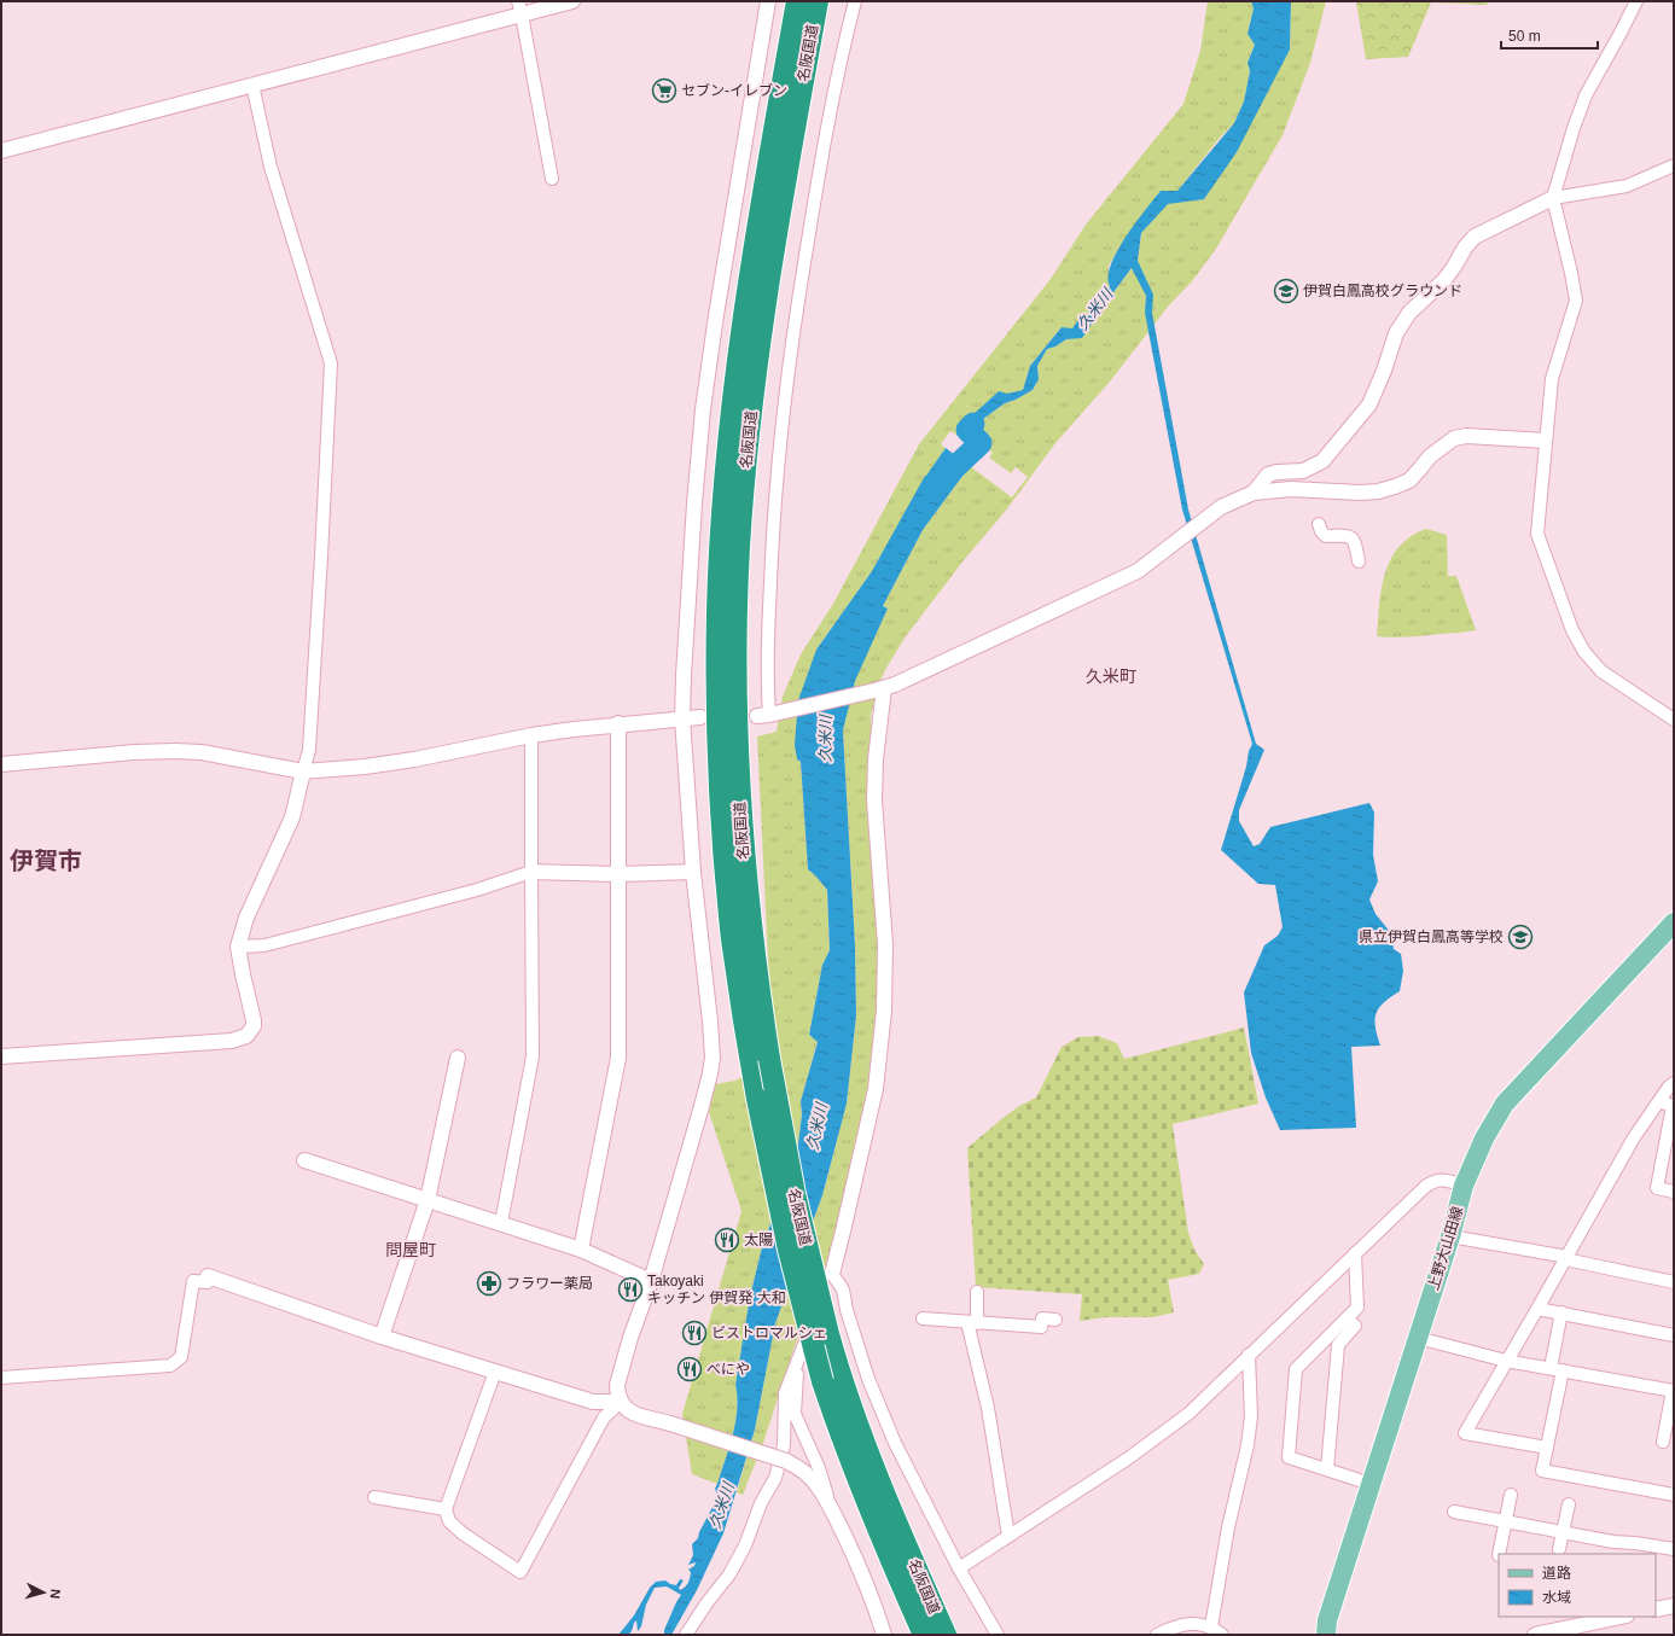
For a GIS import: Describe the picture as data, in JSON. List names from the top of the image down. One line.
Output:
{"streets":{"highway":["名阪国道"],"main road":["上野大山田線"]},"districts":["久米町","伊賀市","問屋町"],"water":["久米川"],"places":{"supermarket":["セブン-イレブン"],"school or university":["伊賀白鳳高校グラウンド","県立伊賀白鳳高等学校"],"restaurant":["太陽","Takoyaki キッチン 伊賀発 大和","ビストロマルシェ","べにや"],"pharmacy":["フラワー薬局"]},"legend":["道路","水域"],"scale_bar":"50 m","north":"right"}
